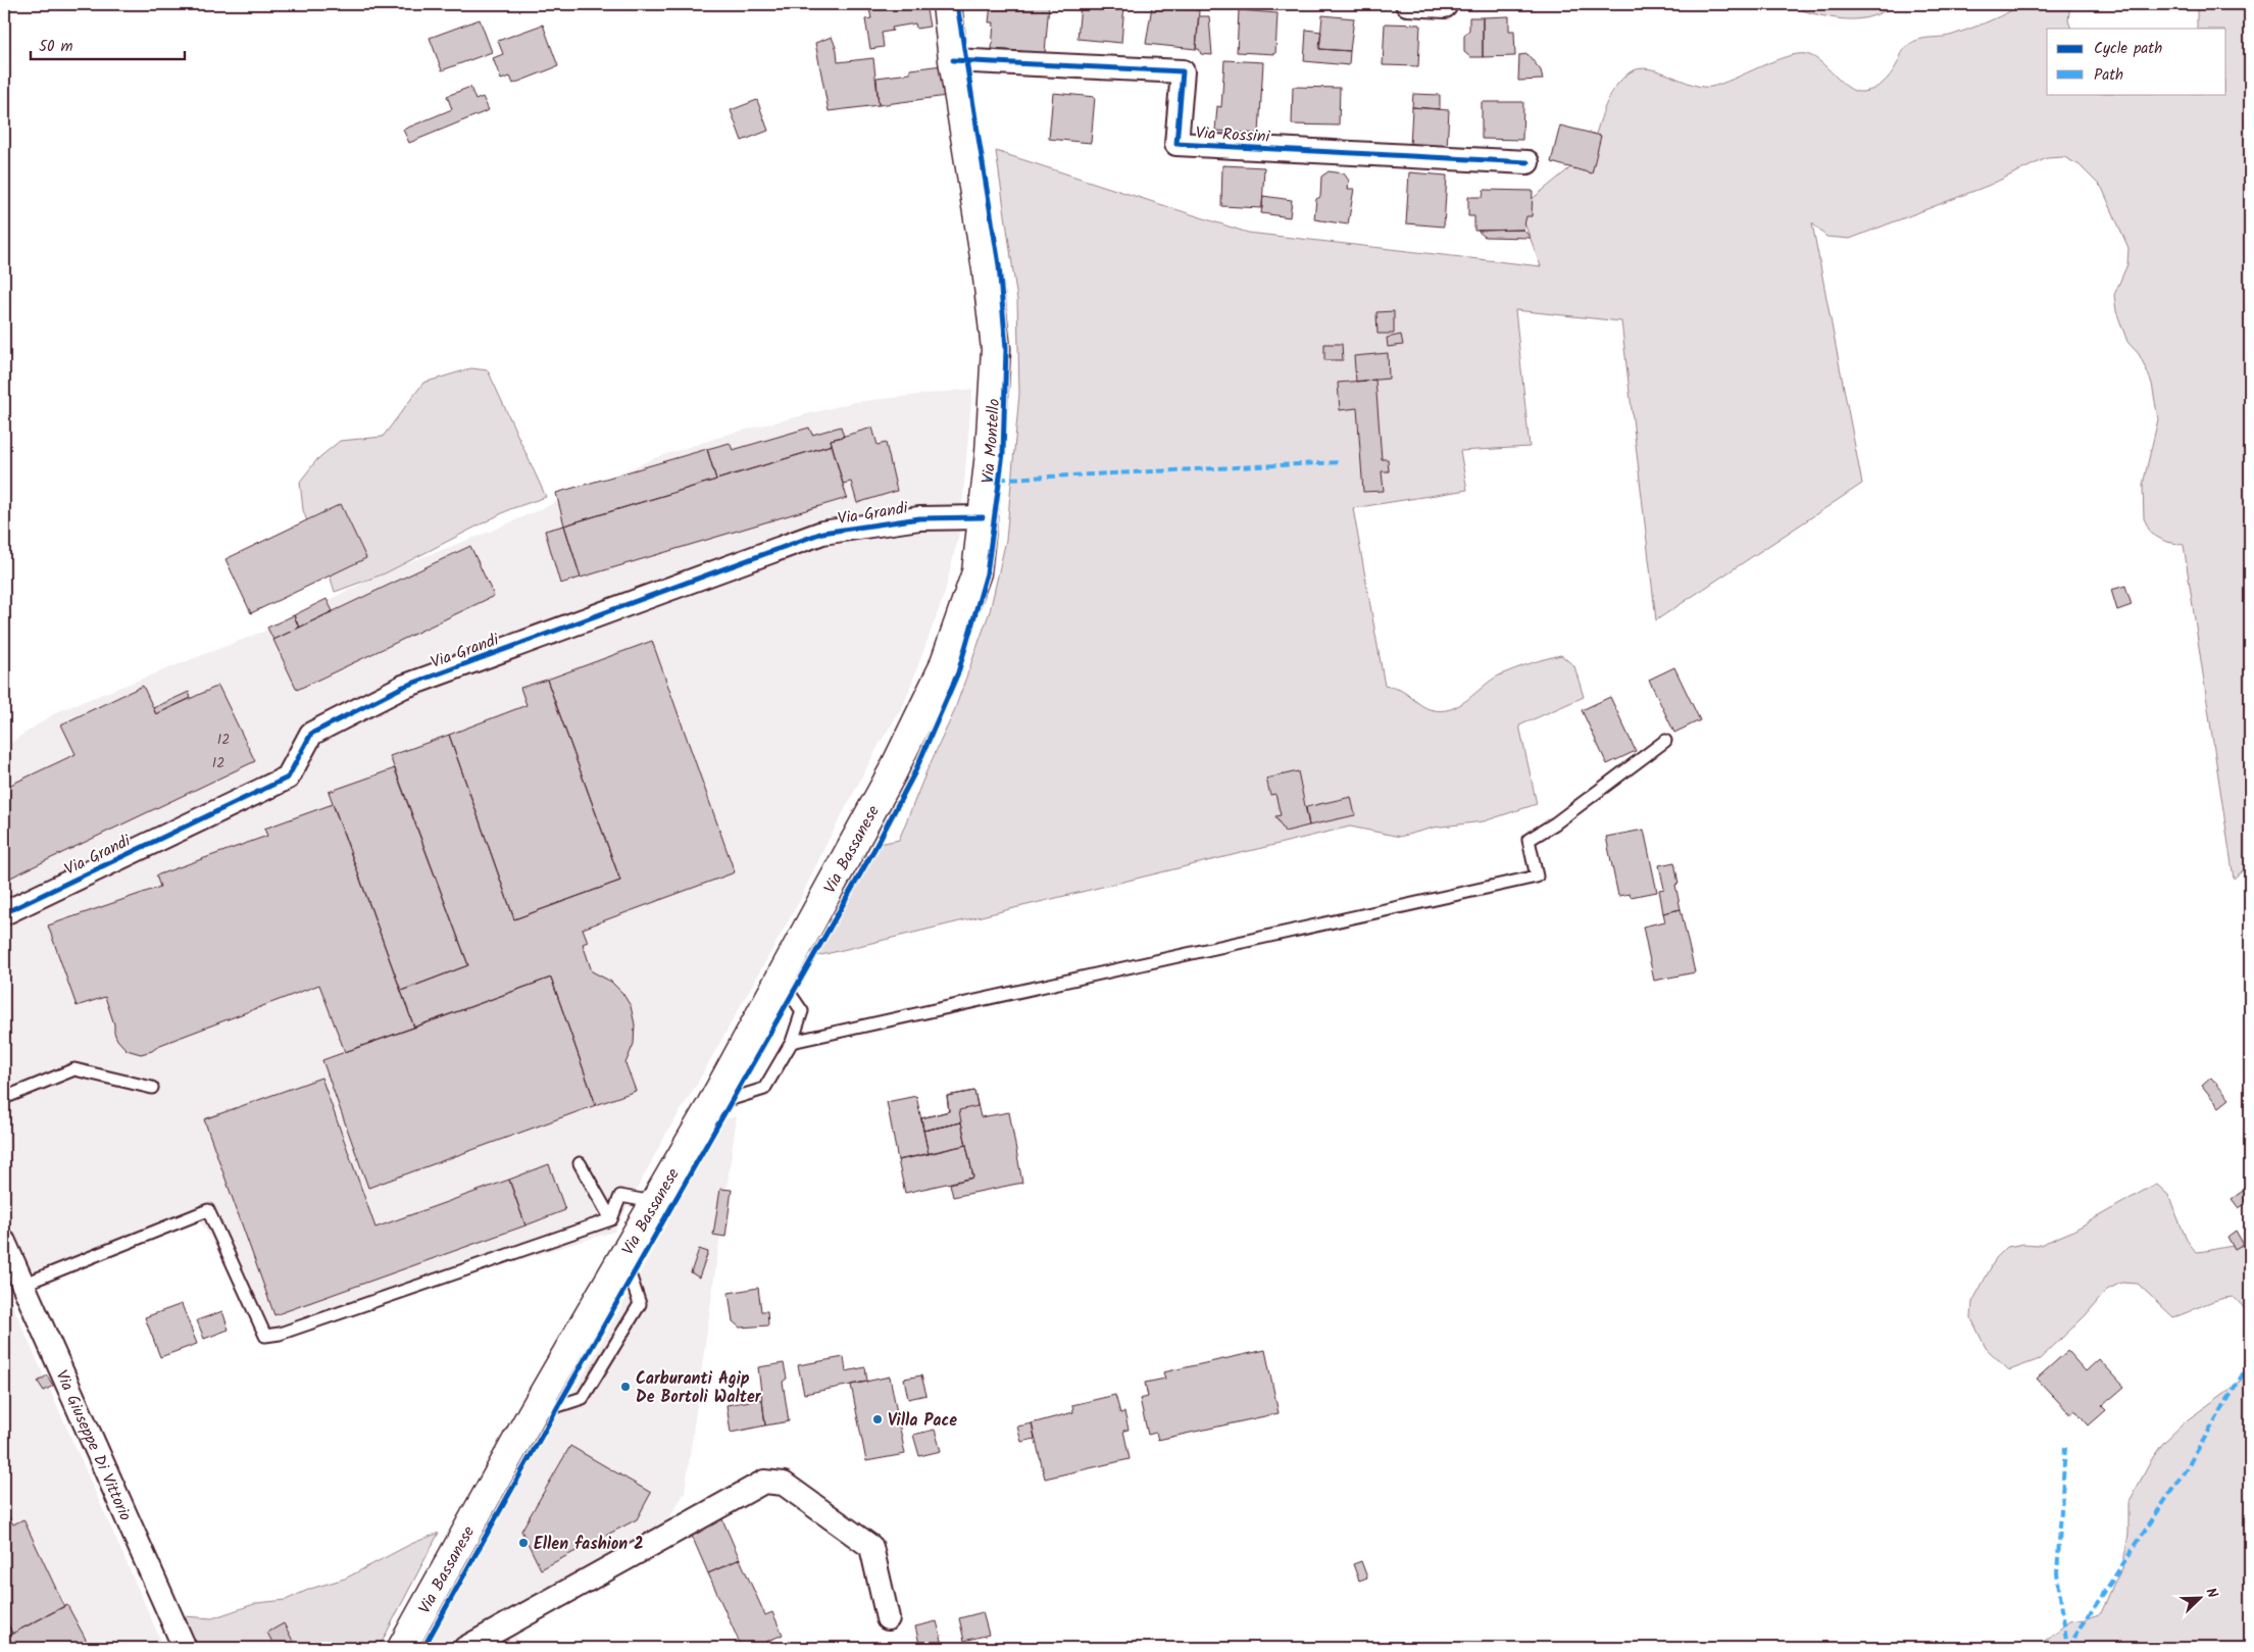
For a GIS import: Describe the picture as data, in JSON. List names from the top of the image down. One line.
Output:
{"streets":{"main road":["Via Montello","Via Bassanese"],"street":["Via Rossini","Via Grandi","Via Giuseppe Di Vittorio"]},"crossings":[["Via Rossini","Via Montello"],["Via Montello","Via Grandi"],["Via Montello","Via Bassanese"]],"places":["Carburanti Agip De Bortoli Walter","Villa Pace","Ellen fashion 2"],"house_numbers":["12","12"],"legend":["Cycle path","Path"],"scale_bar":"50 m","north":"top right"}
